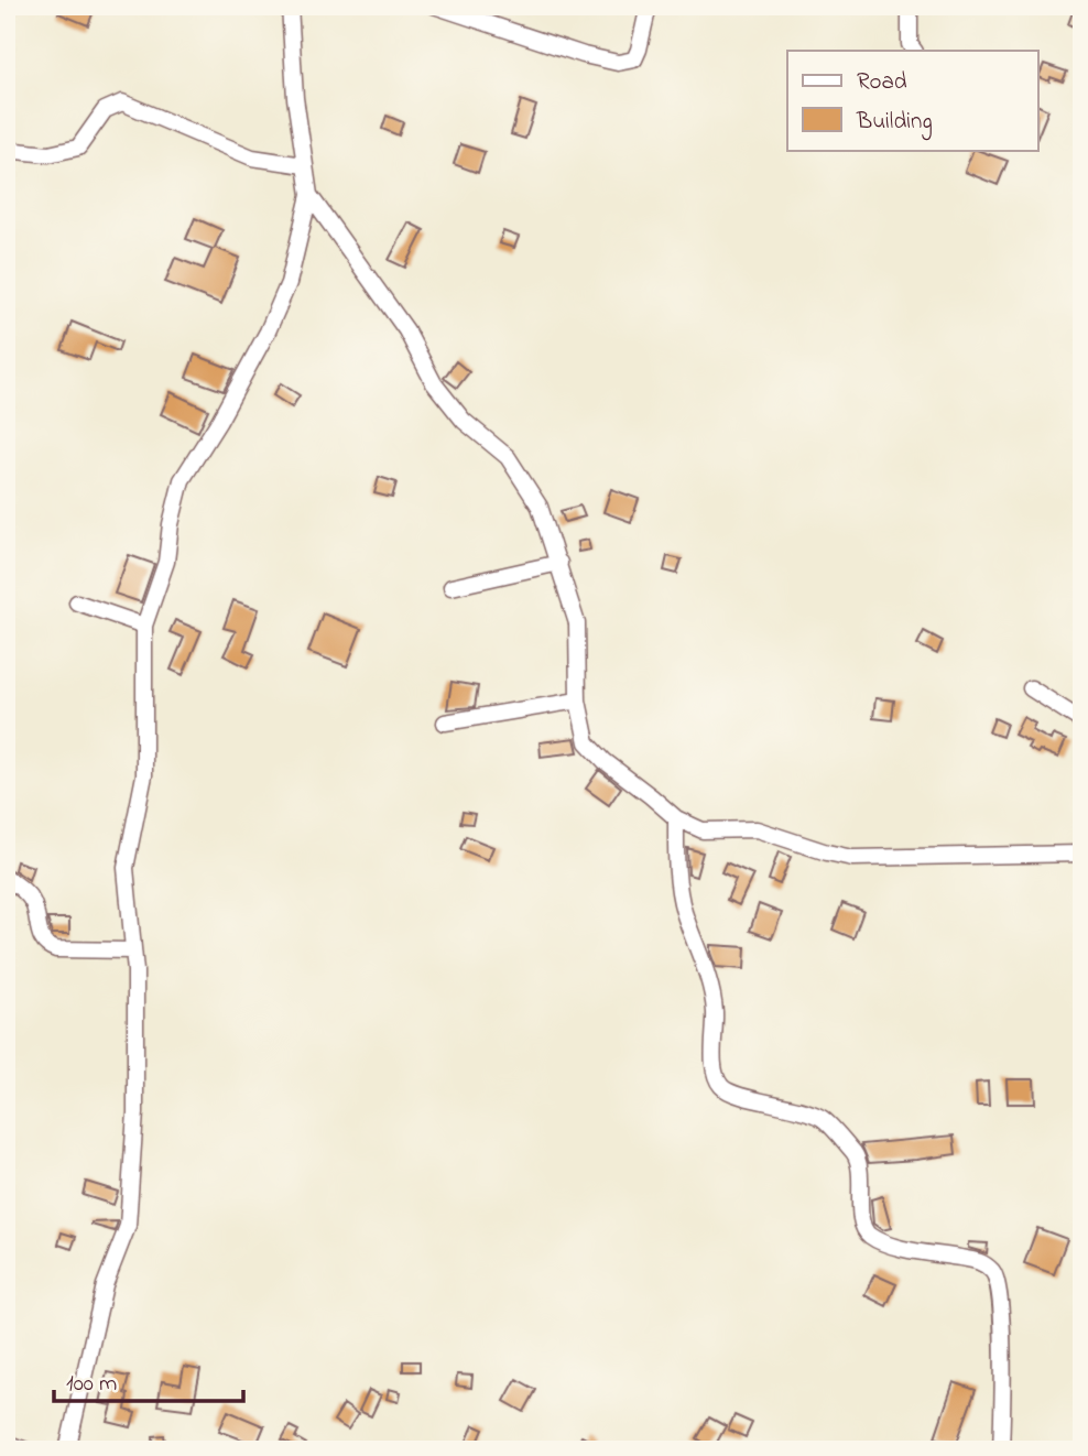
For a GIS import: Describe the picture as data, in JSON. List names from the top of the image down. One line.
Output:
{"legend":["Road","Building"],"scale_bar":"100 m"}
